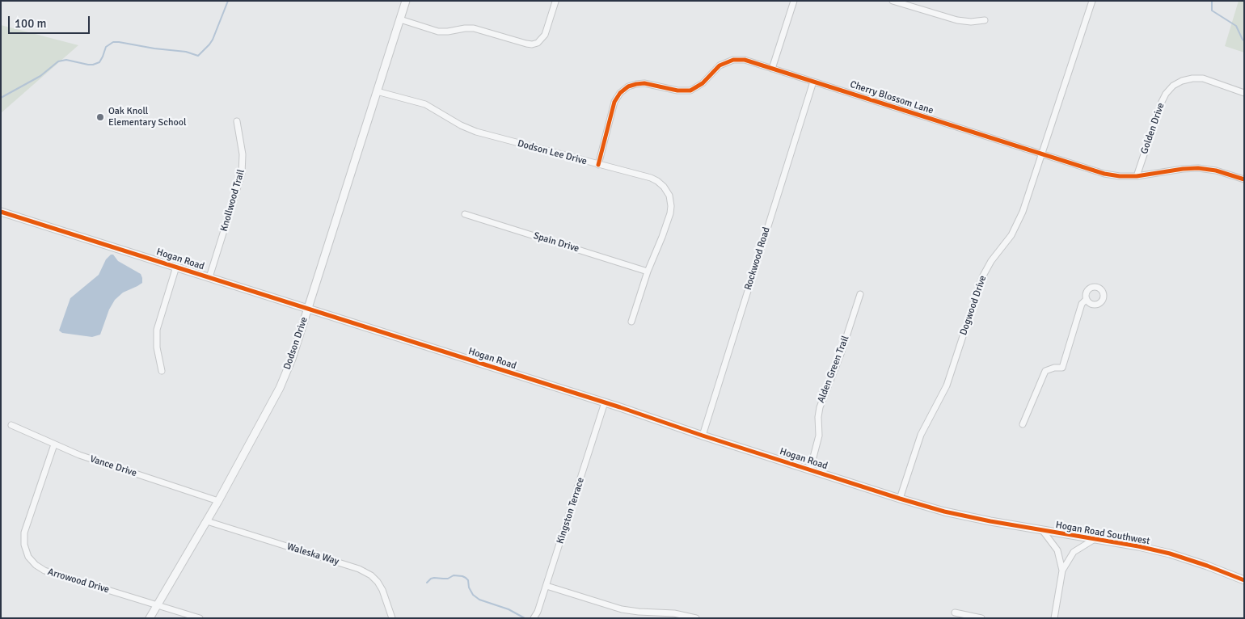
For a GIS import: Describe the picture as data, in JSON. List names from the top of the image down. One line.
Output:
{"streets":{"street":["Cherry Blossom Lane","Golden Drive","Dodson Lee Drive","Knollwood Trail","Spain Drive","Rockwood Road","Hogan Road","Dogwood Drive","Dodson Drive","Alden Green Trail","Vance Drive","Kingston Terrace","Hogan Road Southwest","Waleska Way","Arrowood Drive"]},"crossings":[["Cherry Blossom Lane","Golden Drive"],["Cherry Blossom Lane","Dodson Lee Drive"],["Cherry Blossom Lane","Rockwood Road"],["Cherry Blossom Lane","Dogwood Drive"],["Dodson Lee Drive","Spain Drive"],["Dodson Lee Drive","Dodson Drive"],["Knollwood Trail","Hogan Road"],["Rockwood Road","Hogan Road"],["Hogan Road","Dogwood Drive"],["Hogan Road","Dodson Drive"],["Hogan Road","Alden Green Trail"],["Hogan Road","Kingston Terrace"],["Hogan Road","Hogan Road Southwest"],["Dodson Drive","Vance Drive"],["Dodson Drive","Waleska Way"],["Dodson Drive","Arrowood Drive"],["Vance Drive","Arrowood Drive"]],"places":["Oak Knoll Elementary School"],"scale_bar":"100 m"}
